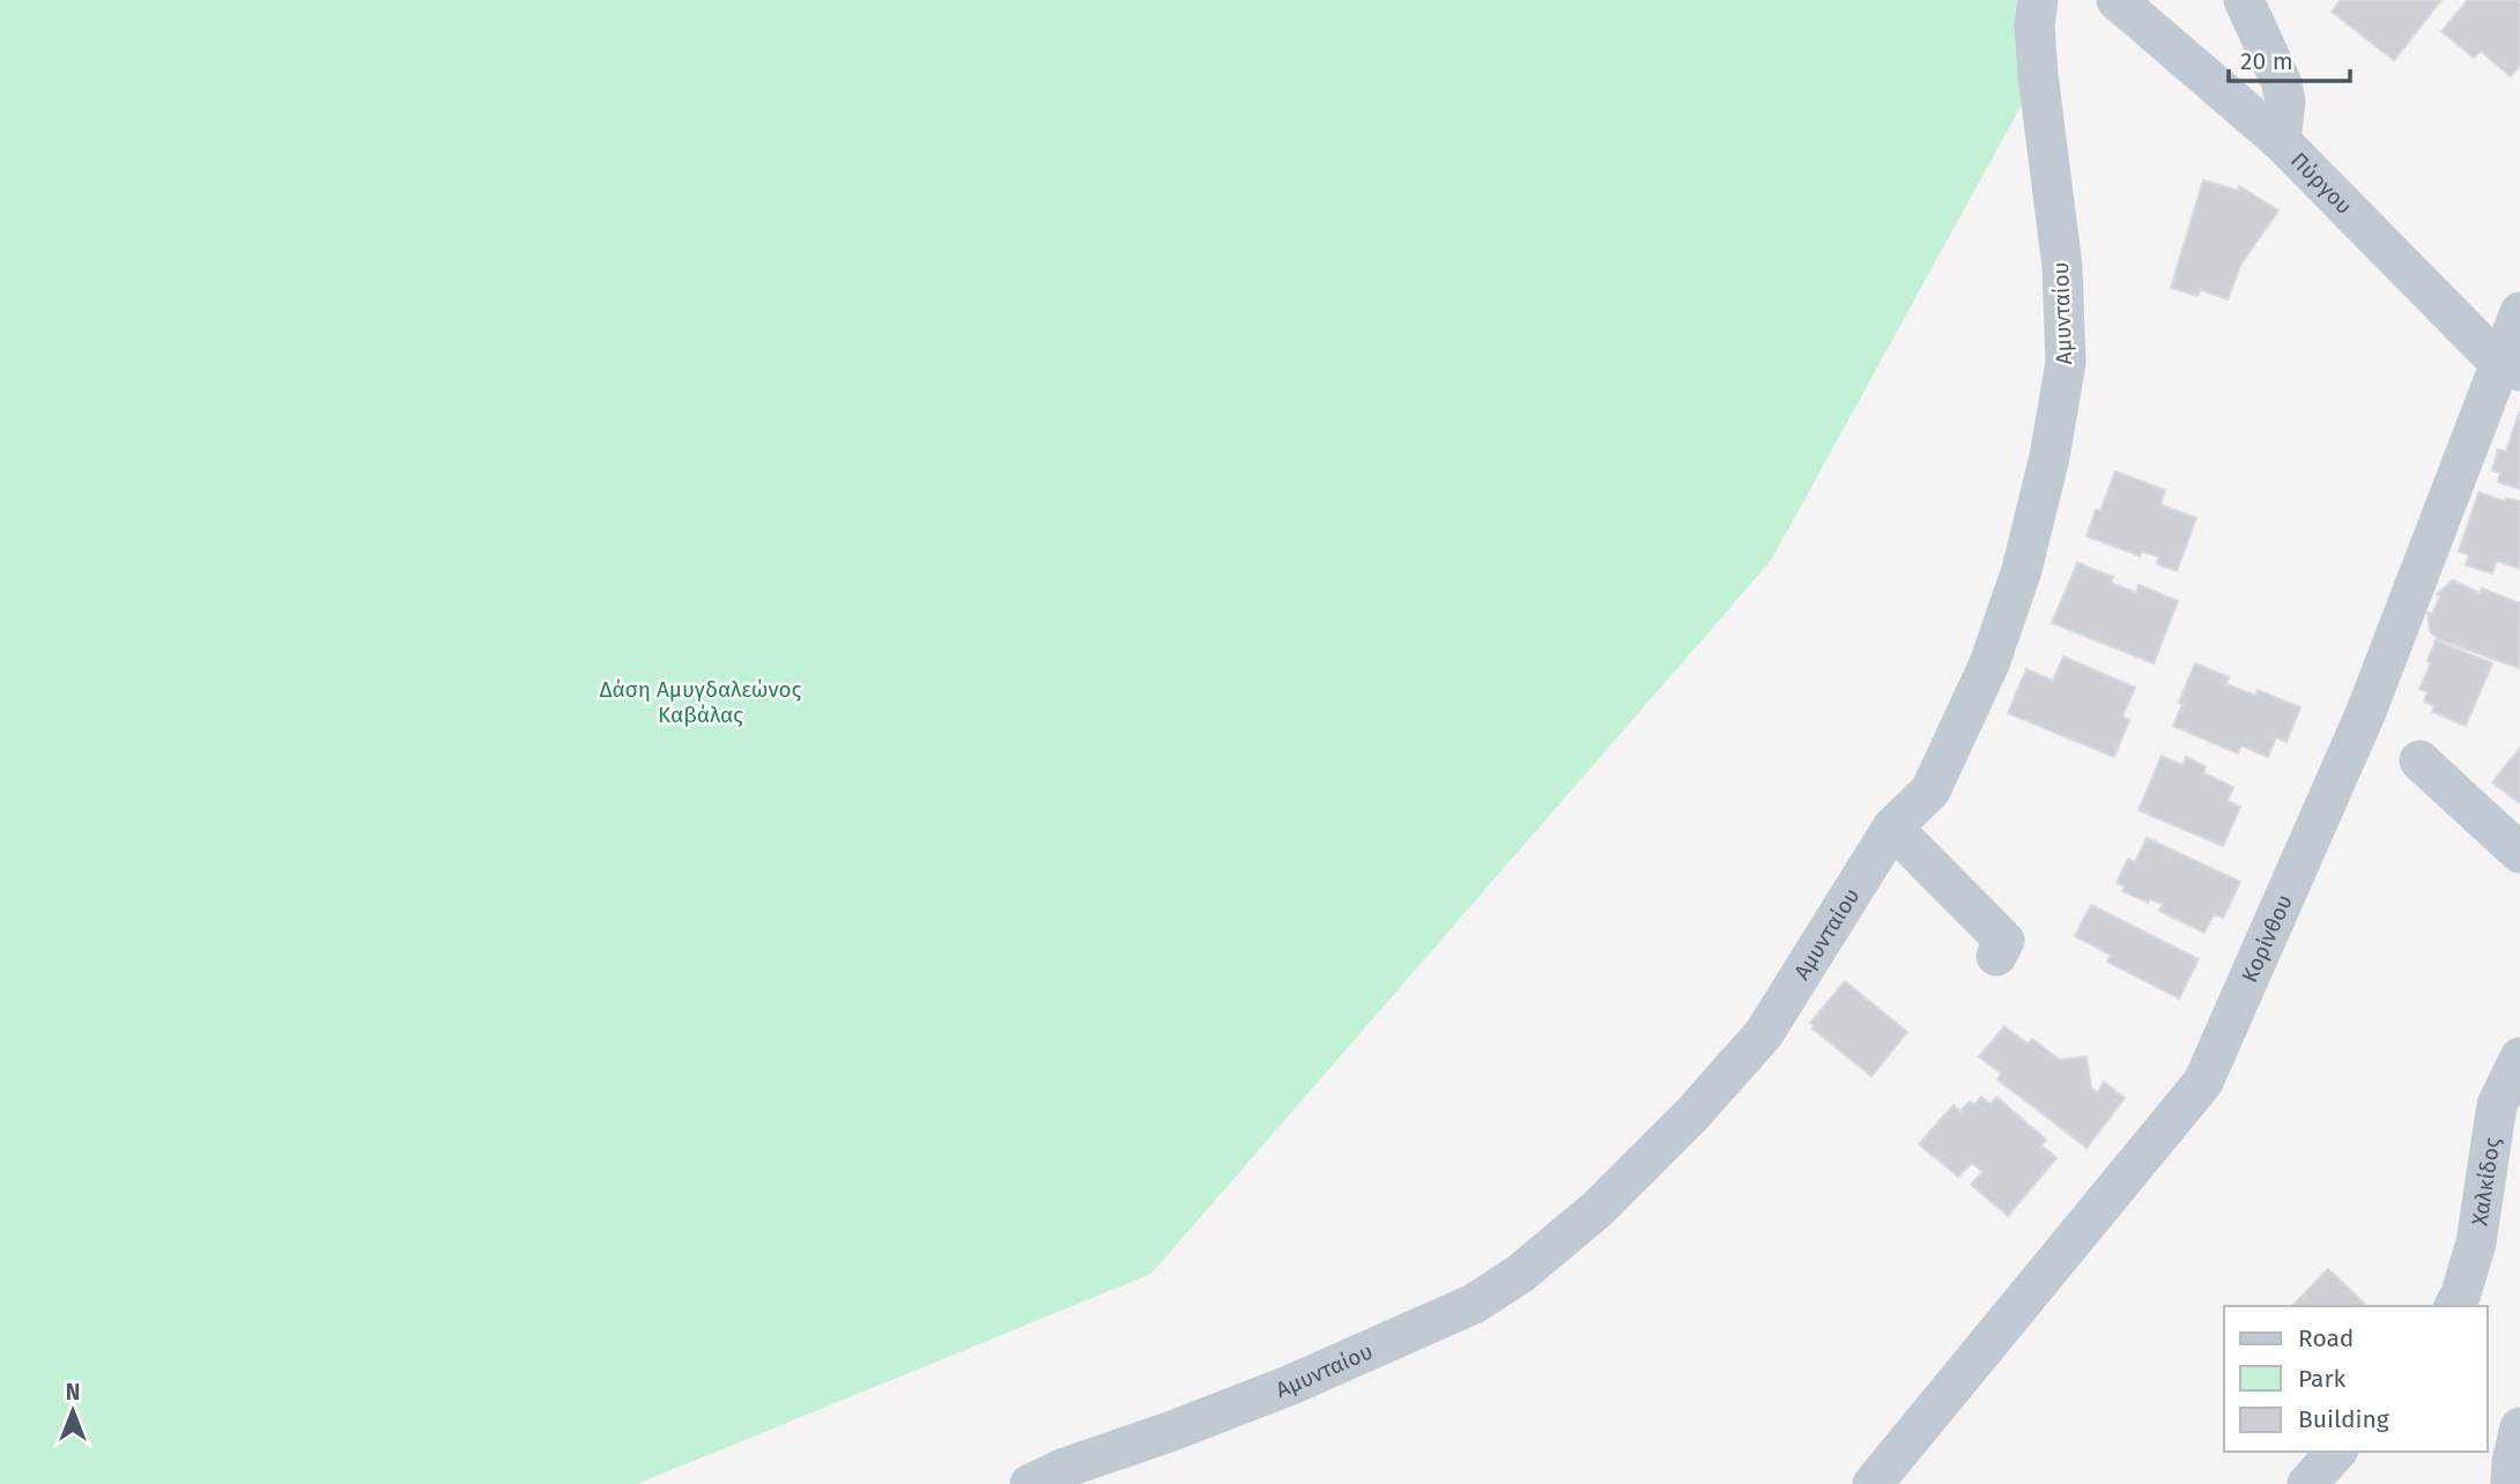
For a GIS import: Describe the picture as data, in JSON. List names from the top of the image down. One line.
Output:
{"streets":{"street":["Πύργου","Αμυνταίου","Κορίνθου","Χαλκίδος"]},"crossings":[["Πύργου","Κορίνθου"]],"parks":["Δάση Αμυγδαλεώνος Καβάλας"],"legend":["Road","Park","Building"],"scale_bar":"20 m","north":"top"}
